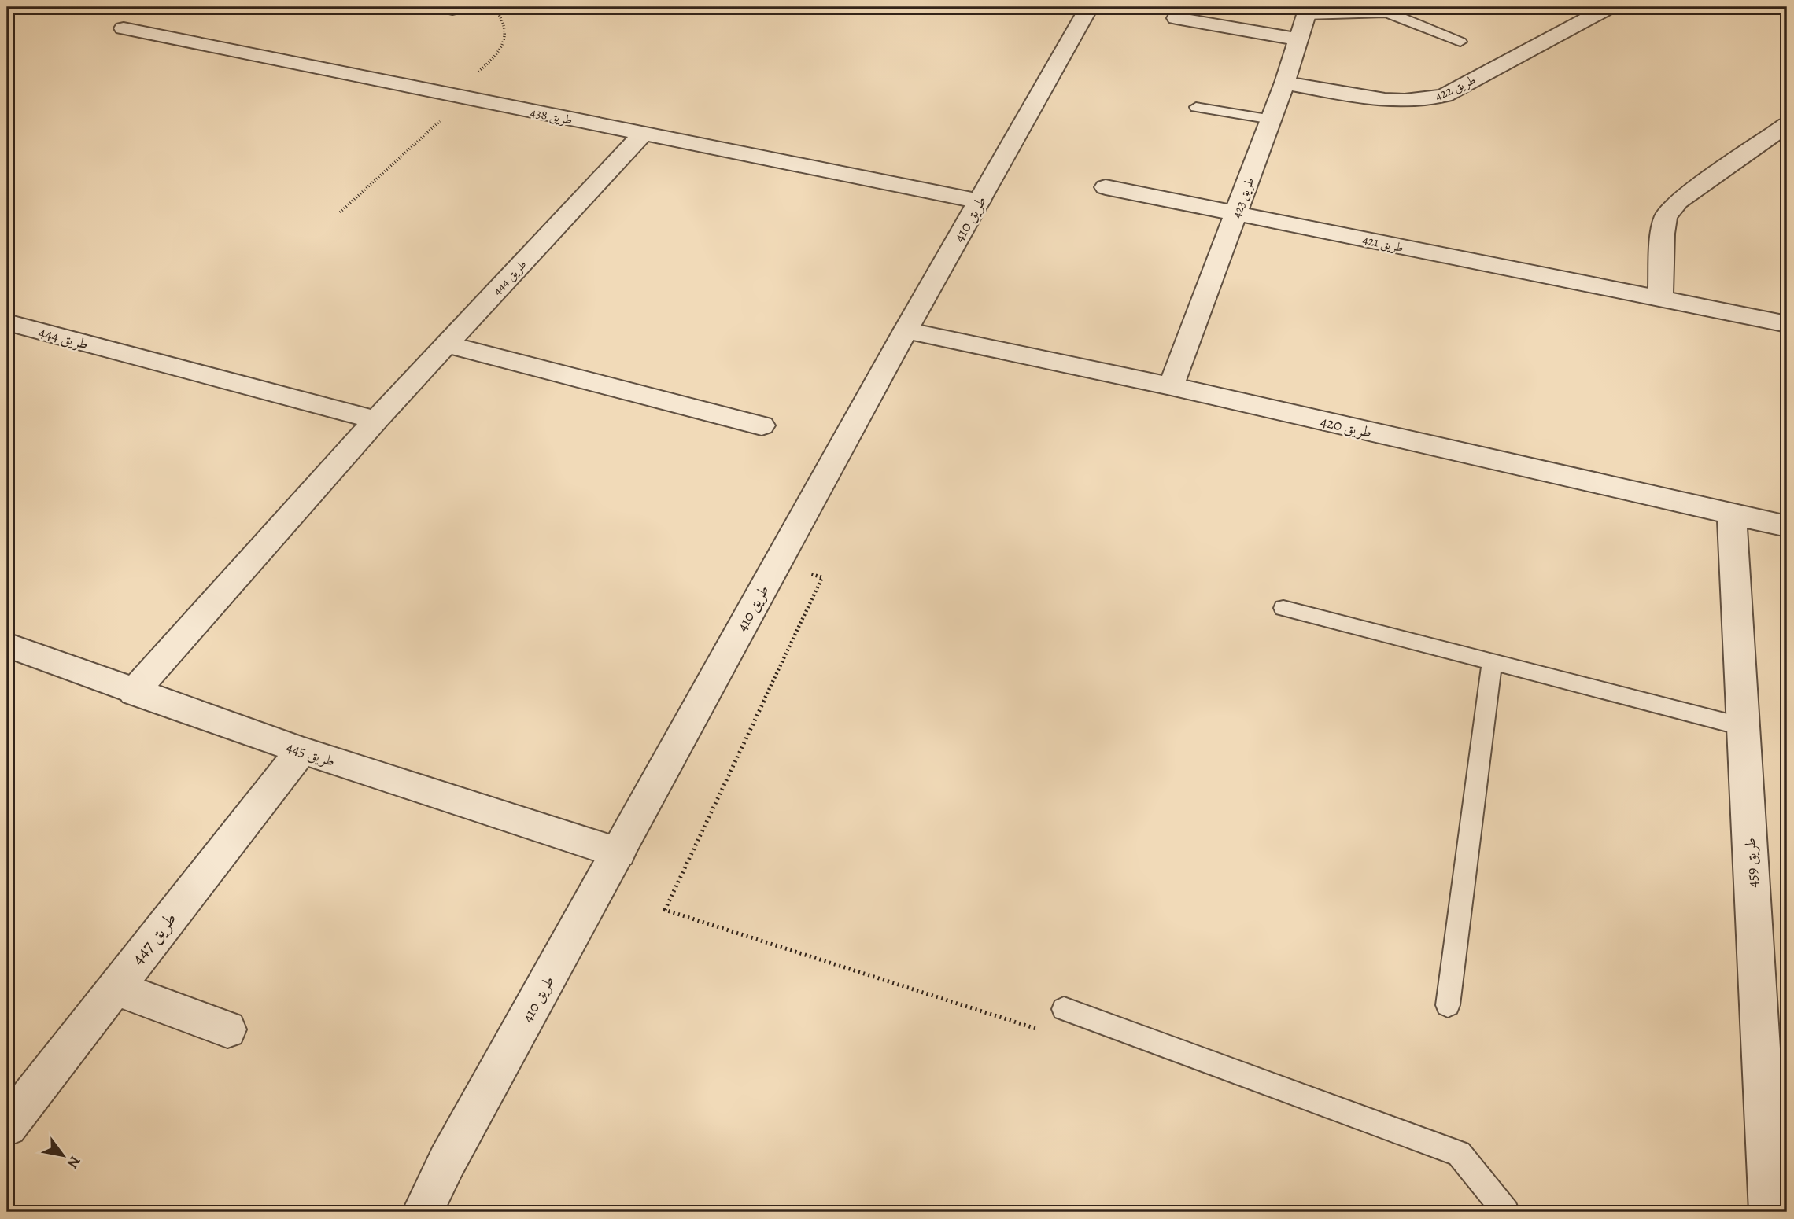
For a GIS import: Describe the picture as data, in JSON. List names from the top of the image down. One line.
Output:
{"streets":{"street":["طريق 422","طريق 438","طريق 423","طريق 410","طريق 421","طريق 444","طريق 420","طريق 445","طريق 459","طريق 447"]},"crossings":[["طريق 422","طريق 423"],["طريق 438","طريق 410"],["طريق 438","طريق 444"],["طريق 423","طريق 421"],["طريق 423","طريق 420"],["طريق 410","طريق 420"],["طريق 410","طريق 445"],["طريق 444","طريق 445"],["طريق 420","طريق 459"],["طريق 445","طريق 447"]],"north":"bottom right"}
